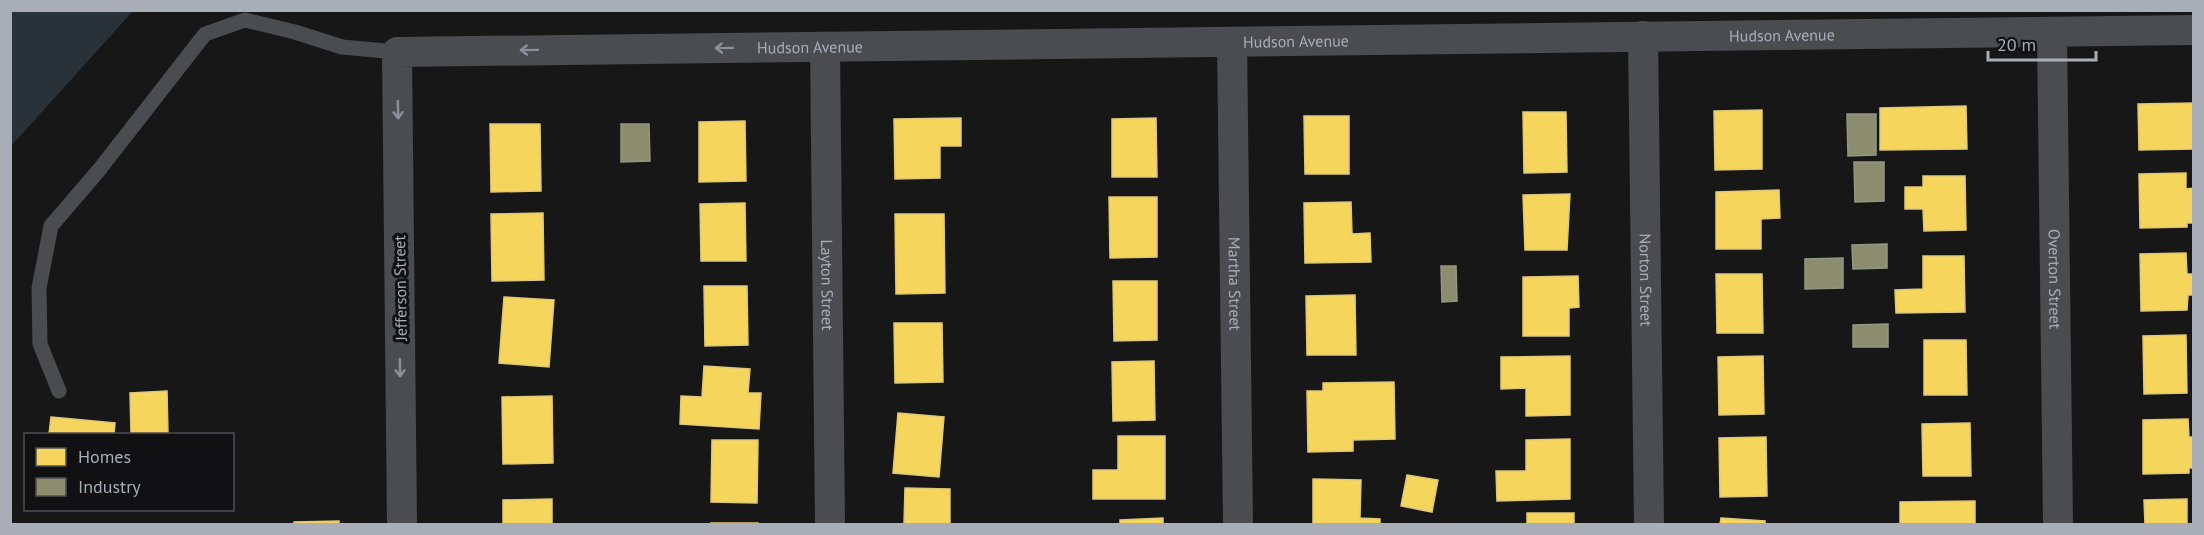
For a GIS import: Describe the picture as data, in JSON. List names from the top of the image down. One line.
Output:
{"streets":{"street":["Hudson Avenue","Overton Street","Norton Street","Martha Street","Layton Street","Jefferson Street"]},"crossings":[["Hudson Avenue","Overton Street"],["Hudson Avenue","Norton Street"],["Hudson Avenue","Martha Street"],["Hudson Avenue","Layton Street"],["Hudson Avenue","Jefferson Street"]],"one_way":["Jefferson Street"],"legend":["Homes","Industry"],"scale_bar":"20 m"}
